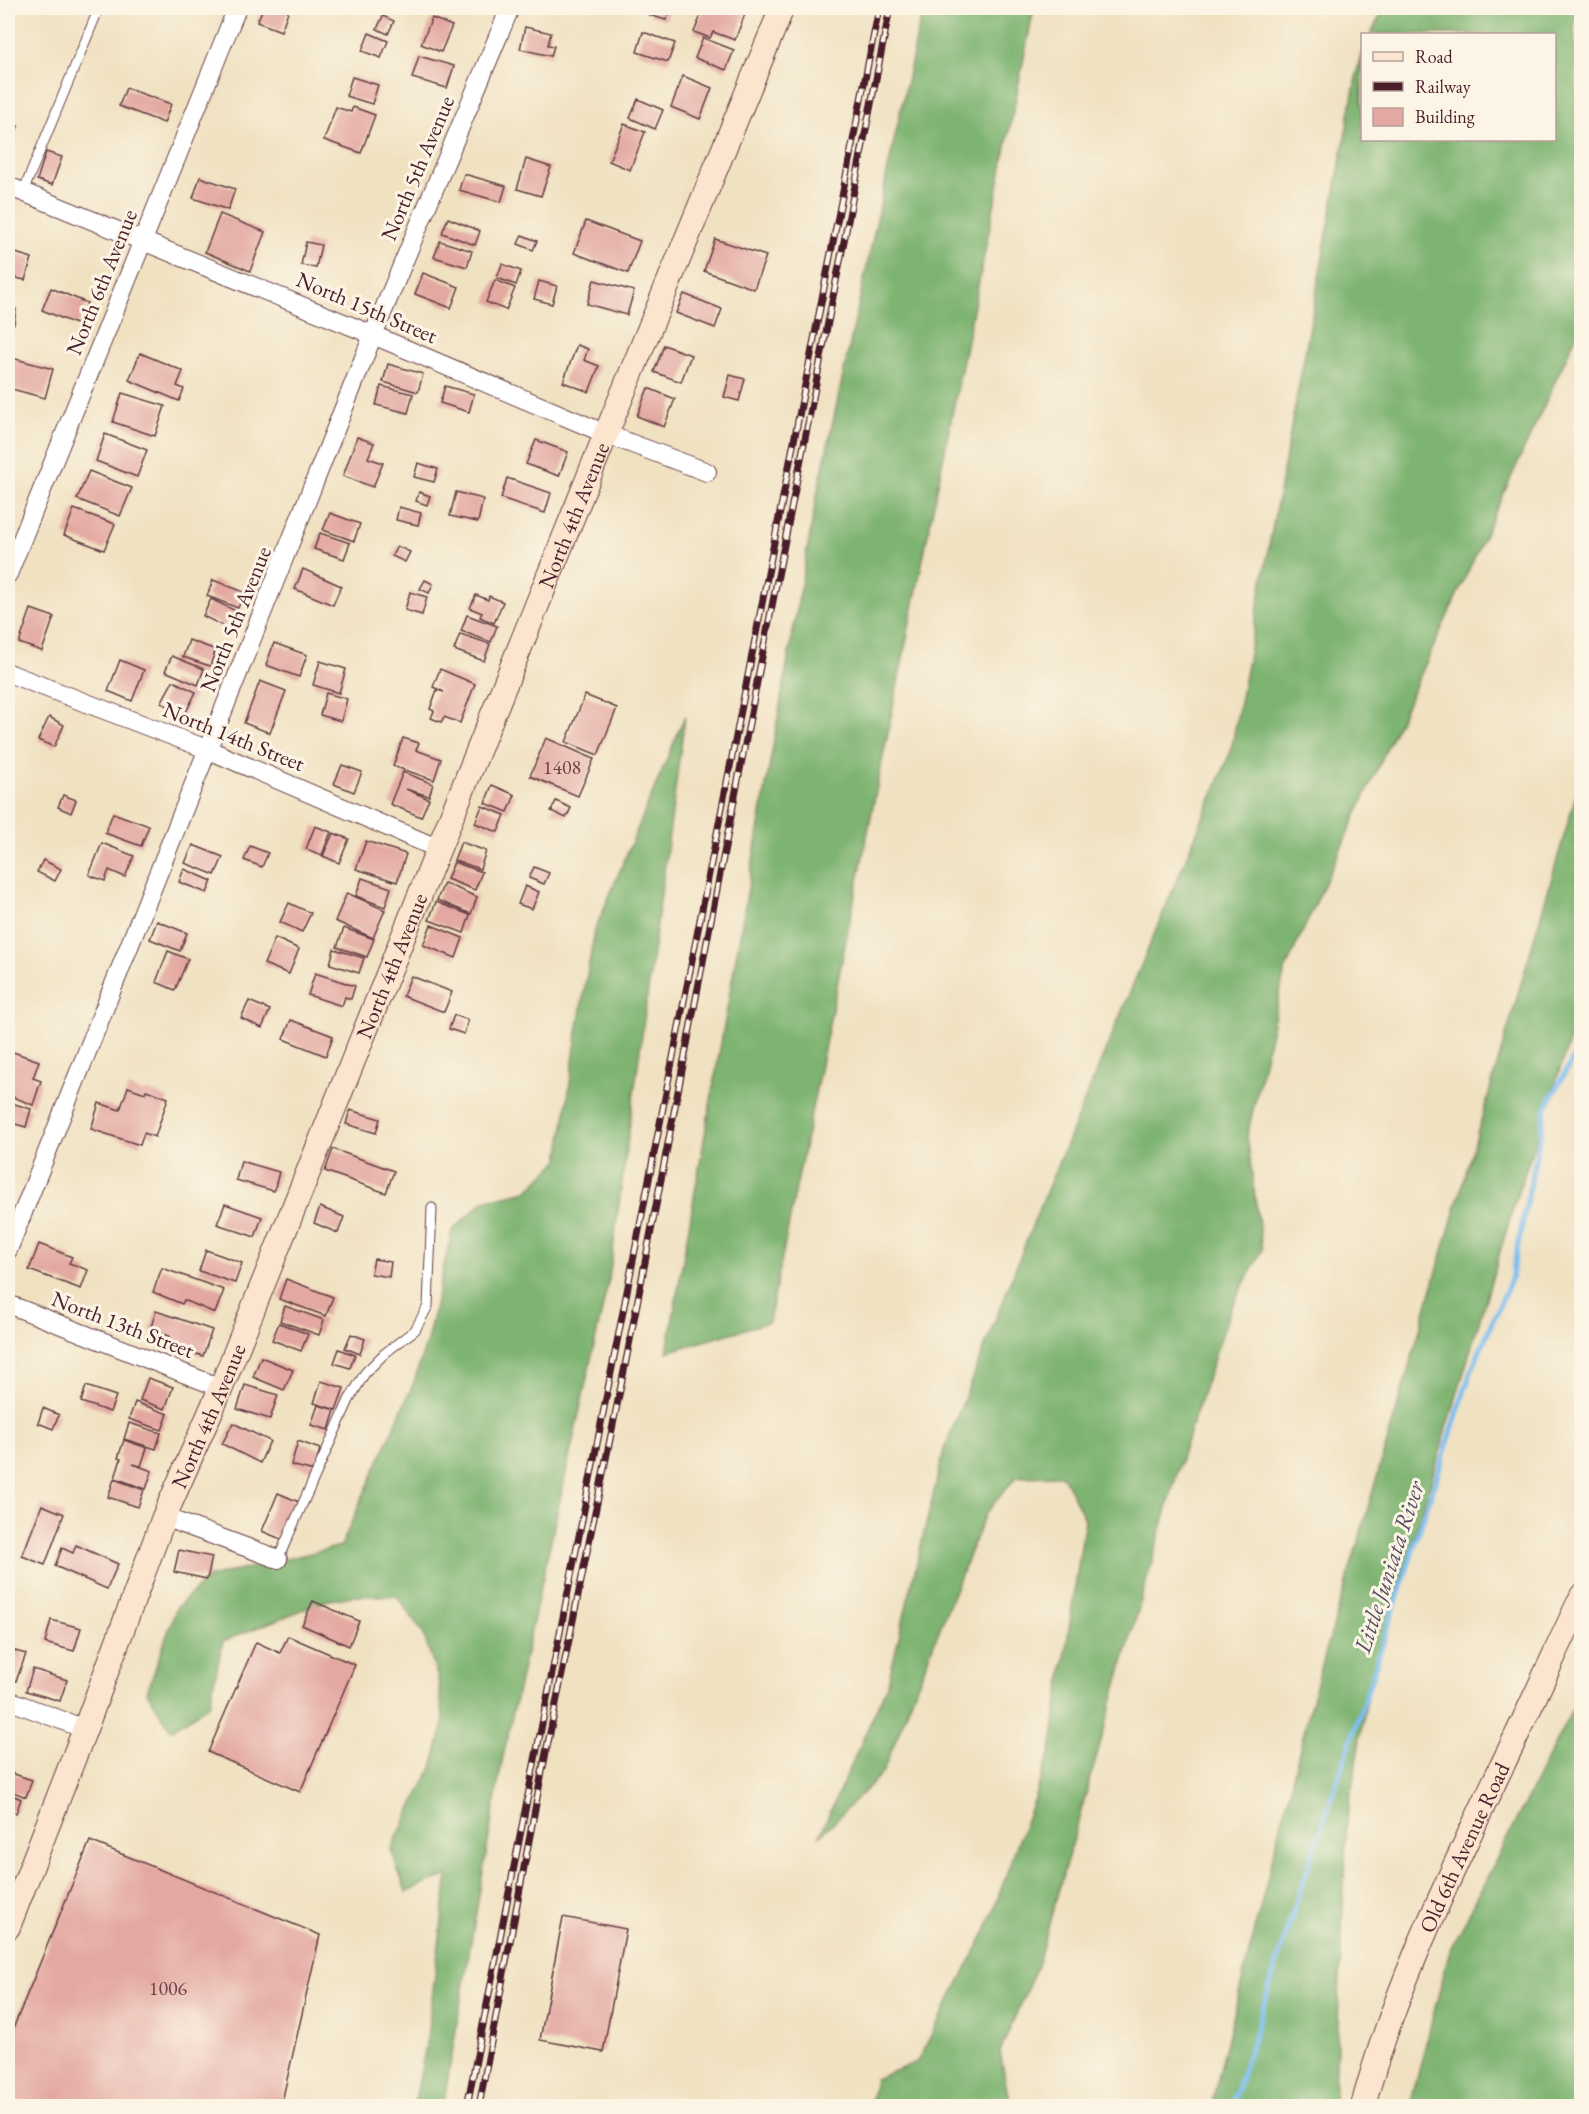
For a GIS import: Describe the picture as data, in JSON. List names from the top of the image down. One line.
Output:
{"streets":{"main road":["North 4th Avenue","Old 6th Avenue Road"],"street":["North 5th Avenue","North 6th Avenue","North 15th Street","North 14th Street","North 13th Street"]},"crossings":[["North 5th Avenue","North 15th Street"],["North 5th Avenue","North 14th Street"],["North 6th Avenue","North 15th Street"],["North 15th Street","North 4th Avenue"],["North 4th Avenue","North 14th Street"],["North 4th Avenue","North 13th Street"]],"water":["Little Juniata River"],"house_numbers":["1408","1006"],"legend":["Road","Railway","Building"]}
